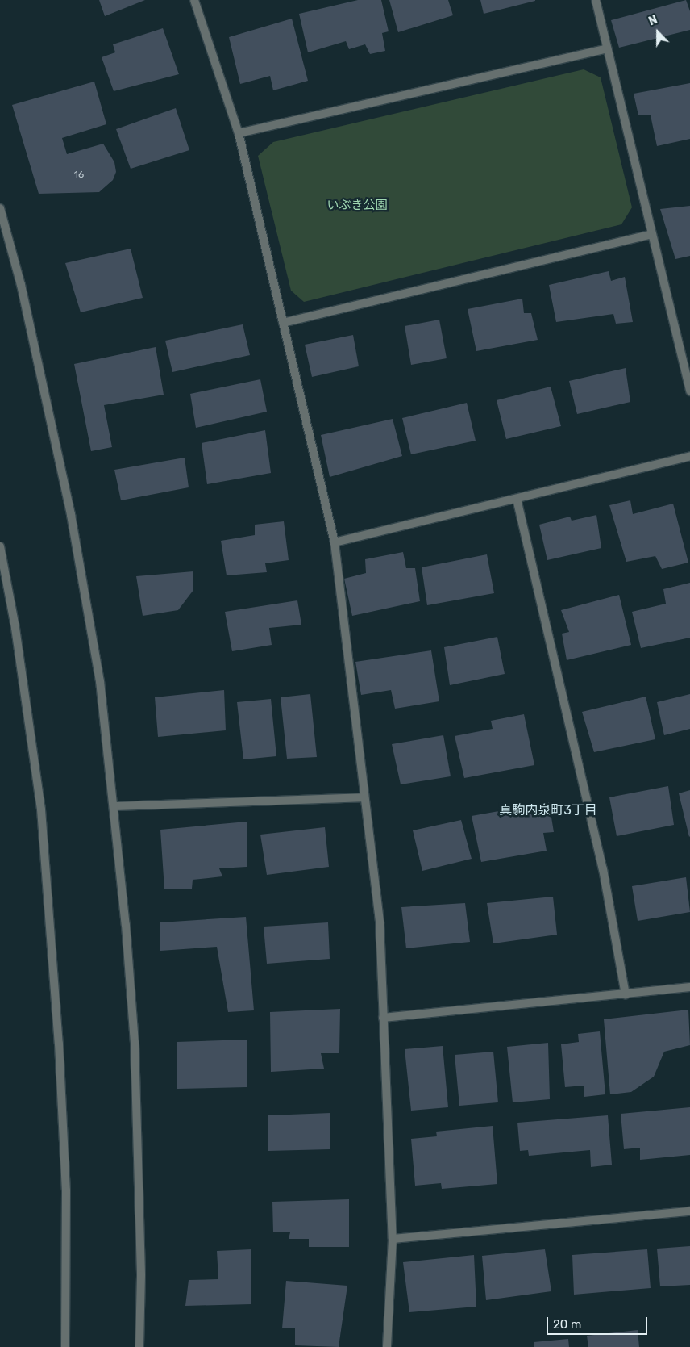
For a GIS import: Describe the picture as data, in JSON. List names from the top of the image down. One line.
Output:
{"districts":["真駒内泉町3丁目"],"parks":["いぶき公園"],"house_numbers":["16"],"scale_bar":"20 m","north":"top"}
